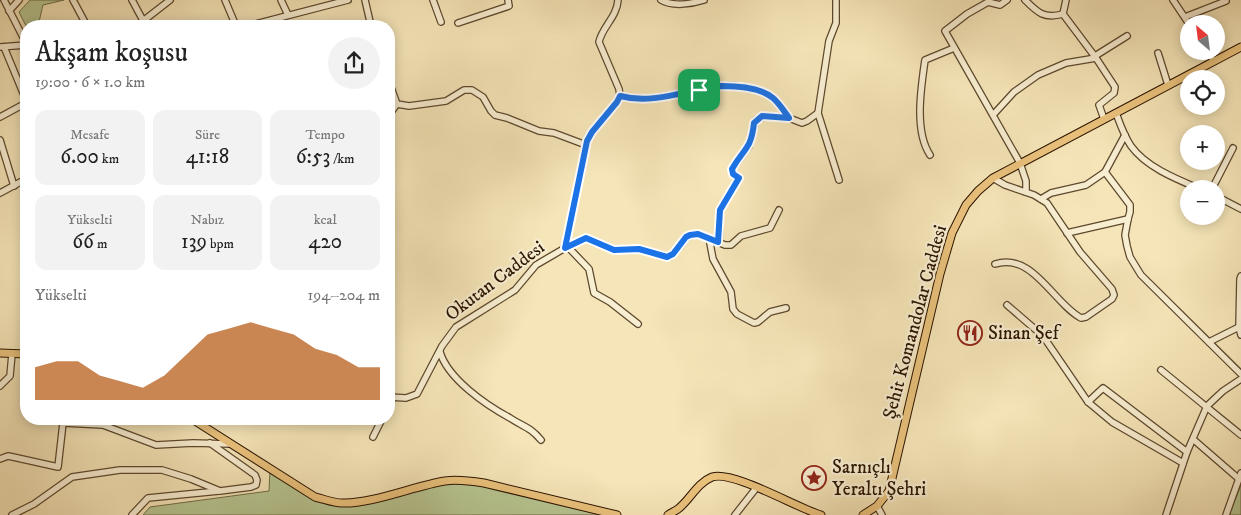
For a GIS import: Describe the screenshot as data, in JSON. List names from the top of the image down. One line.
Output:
{"streets":{"main road":["Şehit Komandolar Caddesi"],"street":["Okutan Caddesi"]},"places":{"restaurant":["Sinan Şef"],"place":["Sarnıçlı Yeraltı Şehri"]},"north":"top left","page":{"map_buttons":["+","−"],"heading":["Akşam koşusu","19:00 · 6 × 1.0 km"],"stats":[["Mesafe","6.00 km"],["Süre","41:18"],["Tempo","6:53 /km"],["Yükselti","66 m"],["Nabız","139 bpm"],["kcal","420"]],"chart":["Yükselti","194–204 m"]}}
